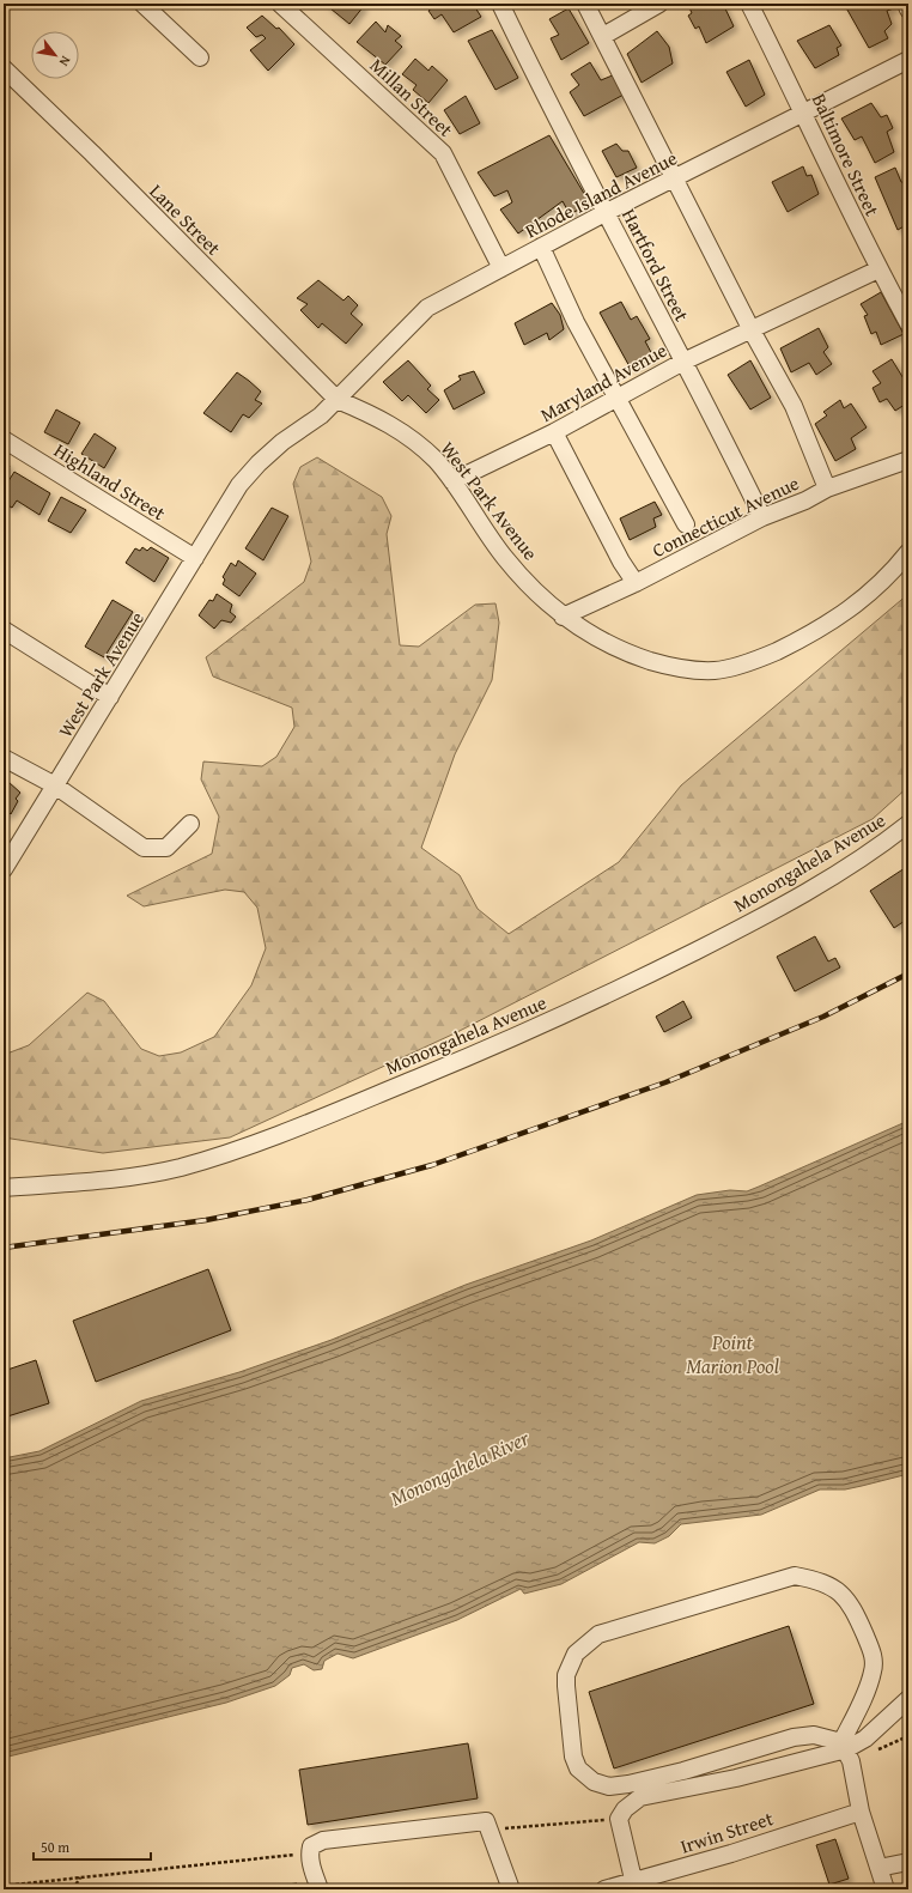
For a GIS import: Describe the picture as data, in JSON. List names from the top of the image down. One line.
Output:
{"streets":{"street":["Millan Street","Baltimore Street","Rhode Island Avenue","Lane Street","Hartford Street","Maryland Avenue","Highland Street","West Park Avenue","Connecticut Avenue","Monongahela Avenue","Irwin Street"]},"crossings":[["Millan Street","Rhode Island Avenue"],["Baltimore Street","Rhode Island Avenue"],["Baltimore Street","Maryland Avenue"],["Rhode Island Avenue","Lane Street"],["Rhode Island Avenue","Hartford Street"],["Rhode Island Avenue","West Park Avenue"],["Lane Street","West Park Avenue"],["Hartford Street","Maryland Avenue"],["Hartford Street","Connecticut Avenue"],["Maryland Avenue","West Park Avenue"],["Highland Street","West Park Avenue"],["West Park Avenue","Connecticut Avenue"]],"water":["Point Marion Pool","Monongahela River"],"scale_bar":"50 m","north":"bottom right"}
